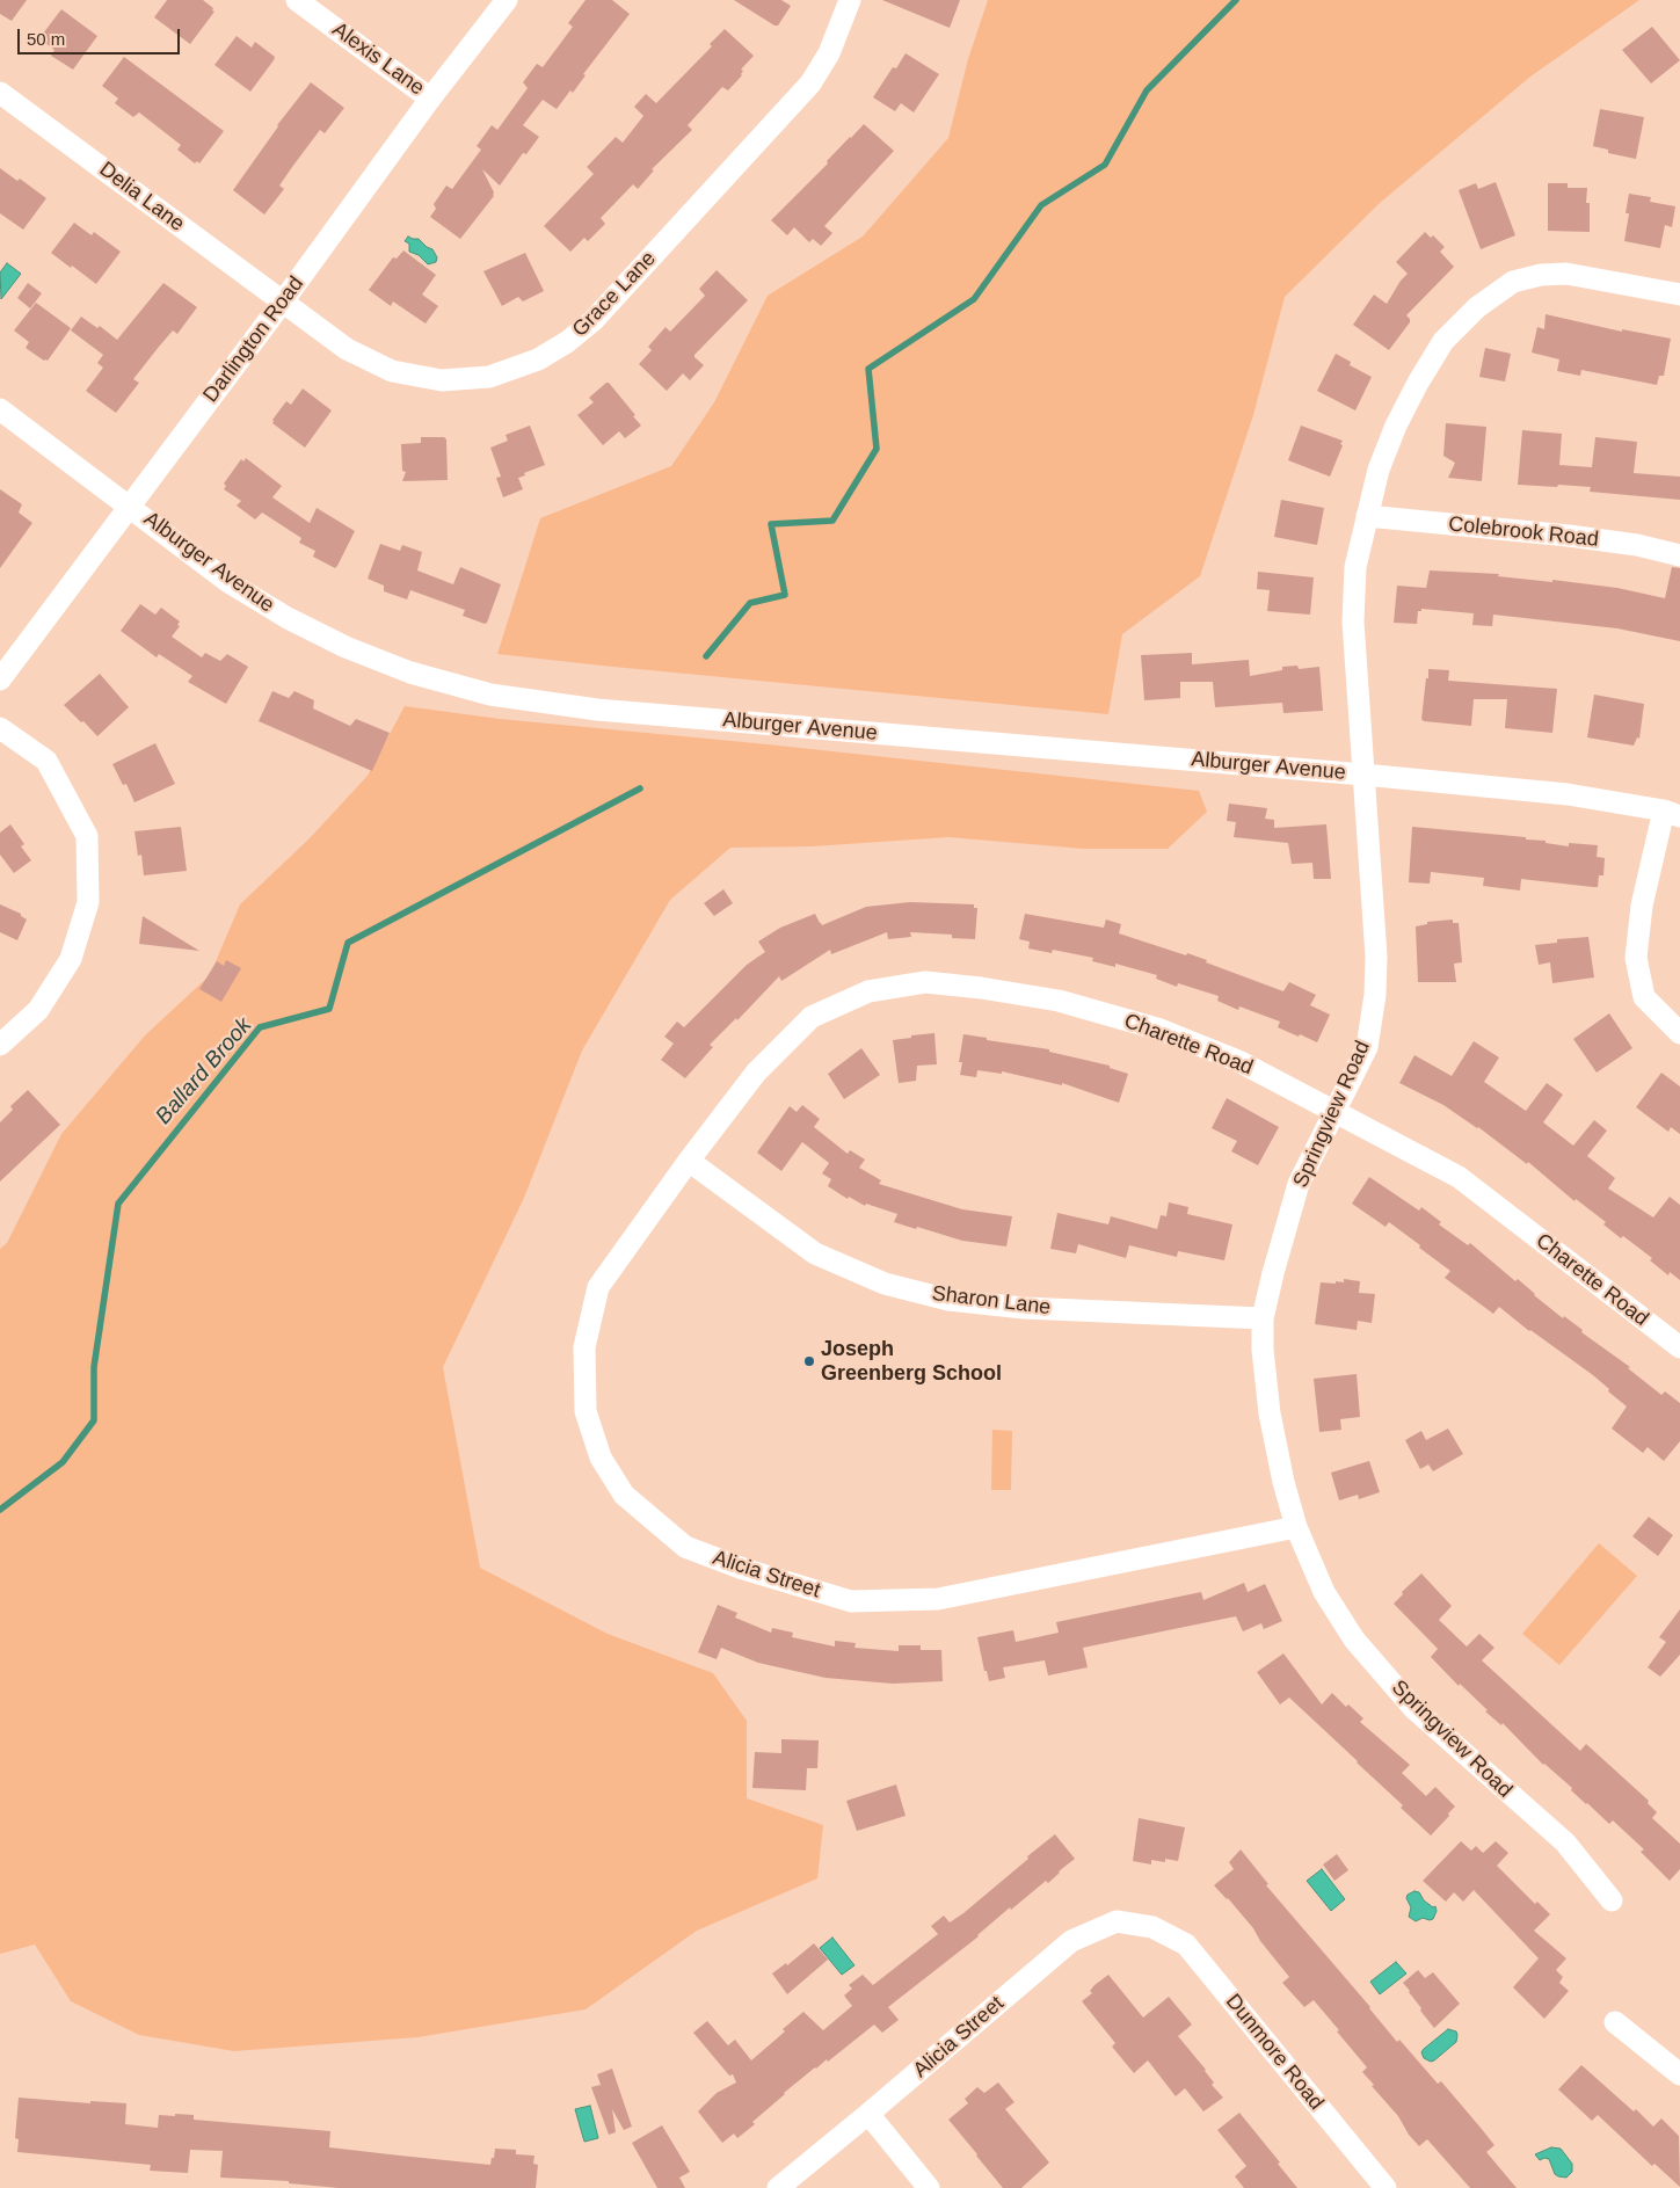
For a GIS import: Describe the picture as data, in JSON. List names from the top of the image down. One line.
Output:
{"streets":{"street":["Alexis Lane","Delia Lane","Grace Lane","Darlington Road","Colebrook Road","Alburger Avenue","Charette Road","Springview Road","Sharon Lane","Alicia Street","Dunmore Road"]},"crossings":[["Alexis Lane","Darlington Road"],["Delia Lane","Grace Lane"],["Delia Lane","Darlington Road"],["Grace Lane","Darlington Road"],["Darlington Road","Alburger Avenue"],["Colebrook Road","Springview Road"],["Alburger Avenue","Springview Road"],["Charette Road","Springview Road"],["Charette Road","Sharon Lane"],["Charette Road","Alicia Street"],["Springview Road","Sharon Lane"],["Springview Road","Alicia Street"],["Sharon Lane","Alicia Street"],["Alicia Street","Dunmore Road"]],"water":["Ballard Brook"],"places":["Joseph Greenberg School"],"scale_bar":"50 m"}
